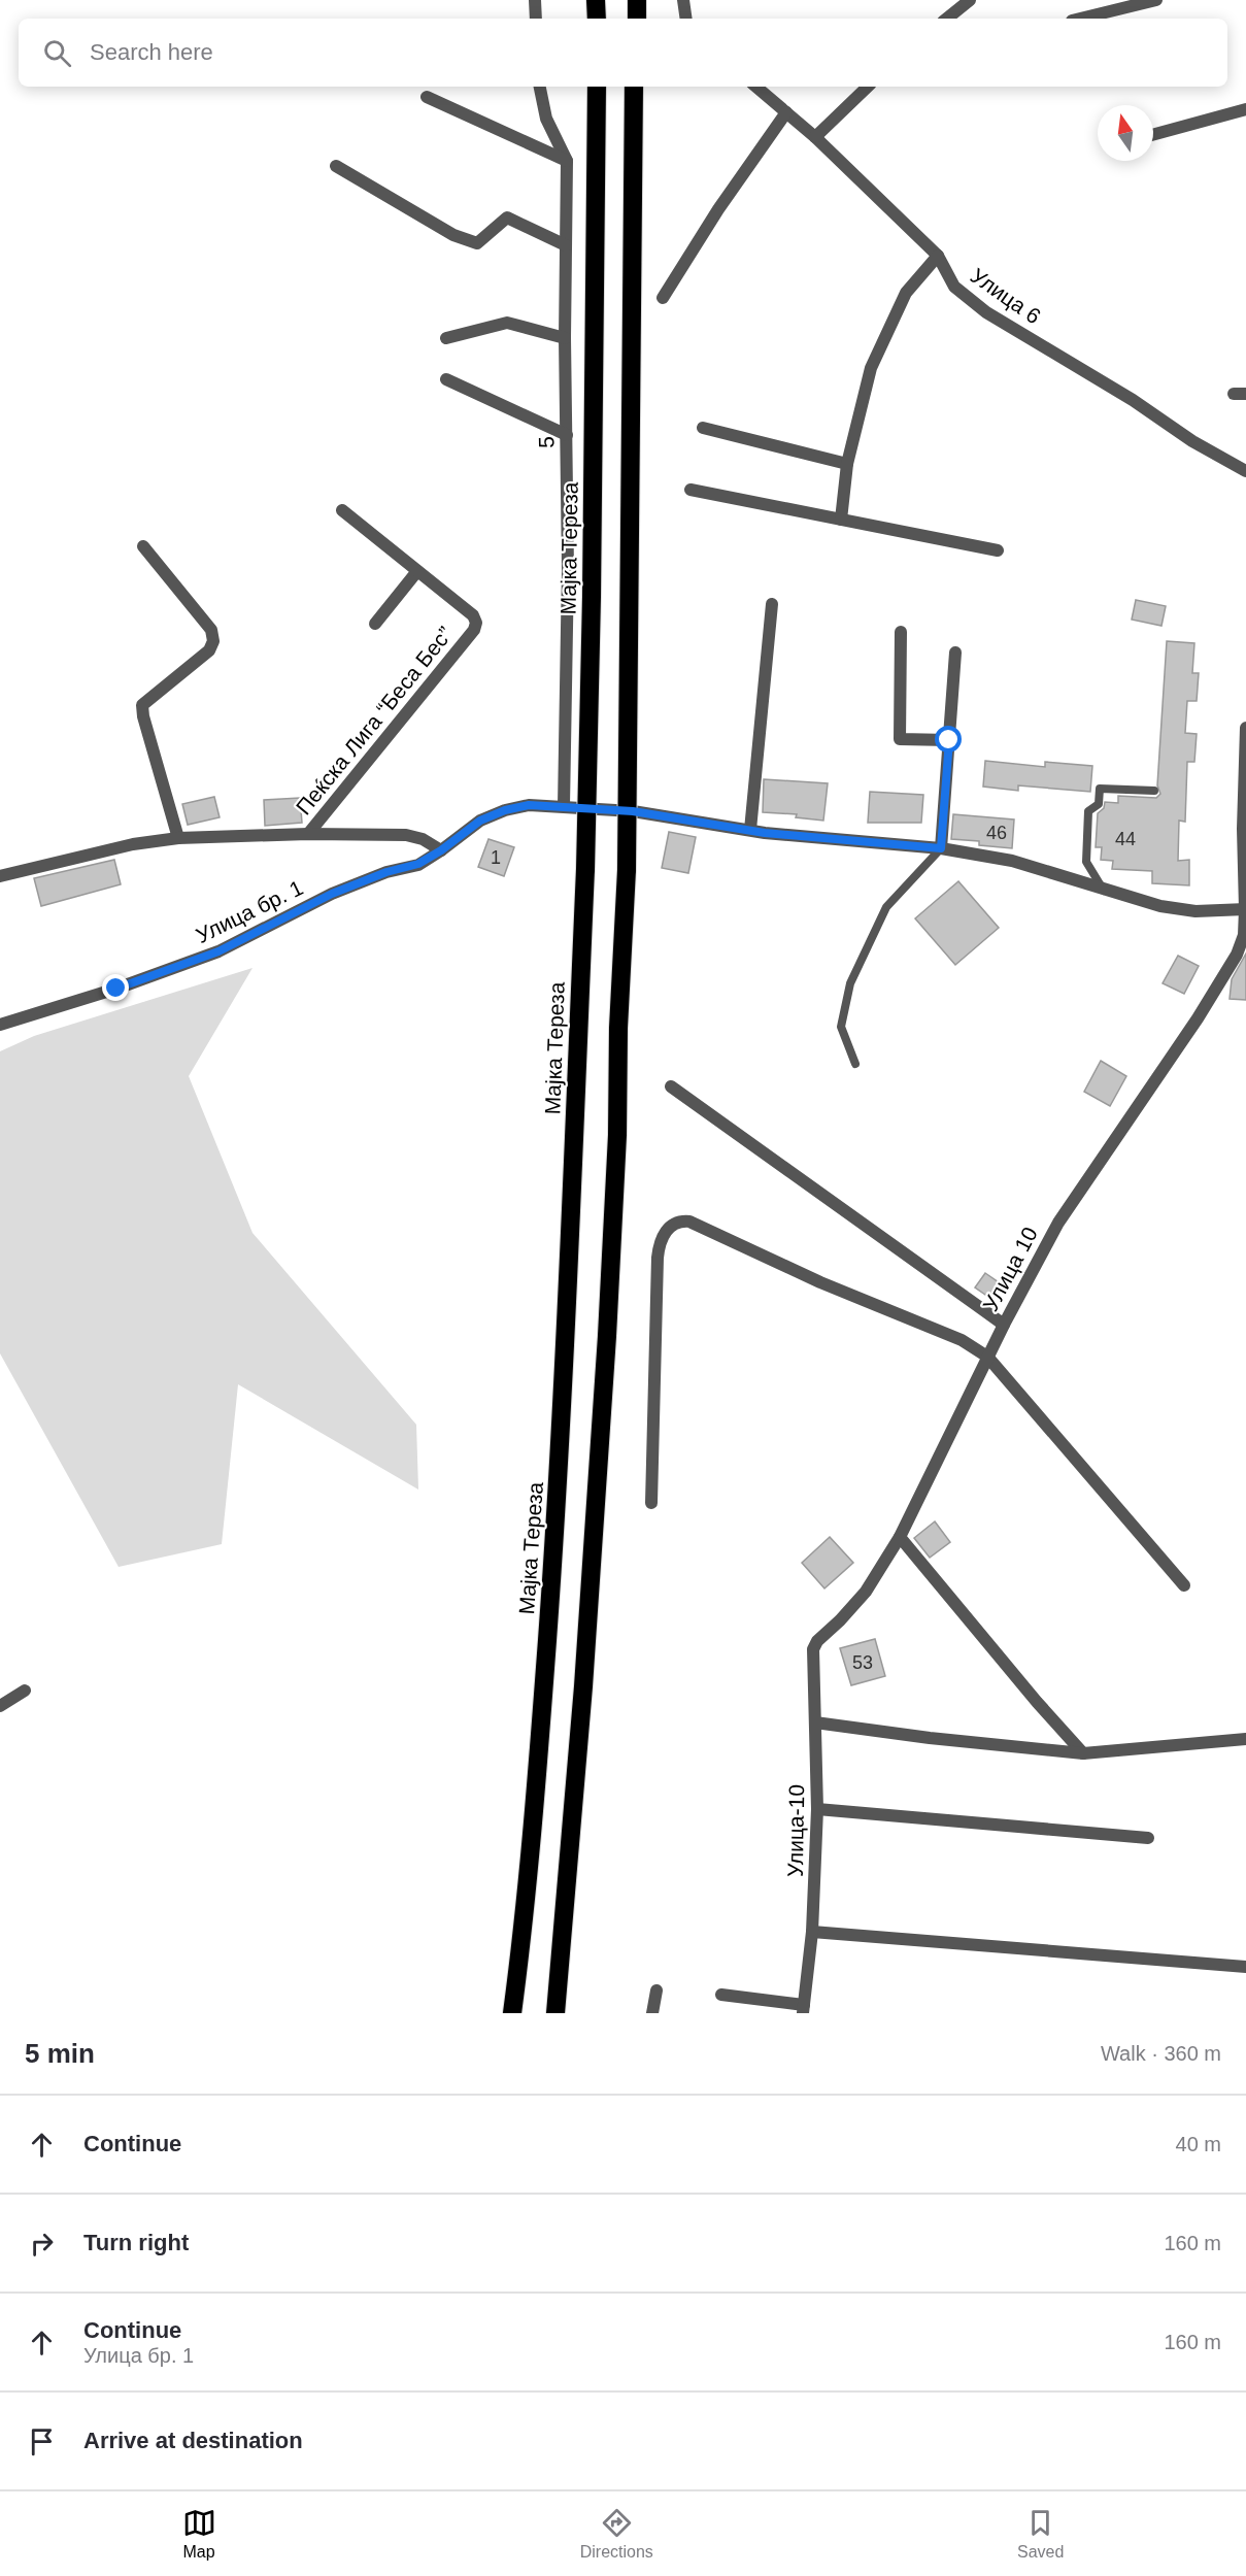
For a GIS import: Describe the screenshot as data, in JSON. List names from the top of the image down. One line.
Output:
{"streets":{"highway":["Мајка Тереза"],"street":["Улица 6","5","Пеќска Лига “Беса Бес”","Улица бр. 1","Улица 10","Улица-10"]},"crossings":[["5","Улица бр. 1"],["Пеќска Лига “Беса Бес”","Улица бр. 1"],["Улица бр. 1","Улица 10"],["Улица 10","Улица-10"]],"house_numbers":["46","44","1","53"],"north":"top","page":{"search":"Search here","heading":["5 min","Walk · 360 m"],"list":[["Continue","40 m"],["Turn right","160 m"],["Continue","Улица бр. 1","160 m"],"Arrive at destination"],"nav":["Map","Directions","Saved"]}}
